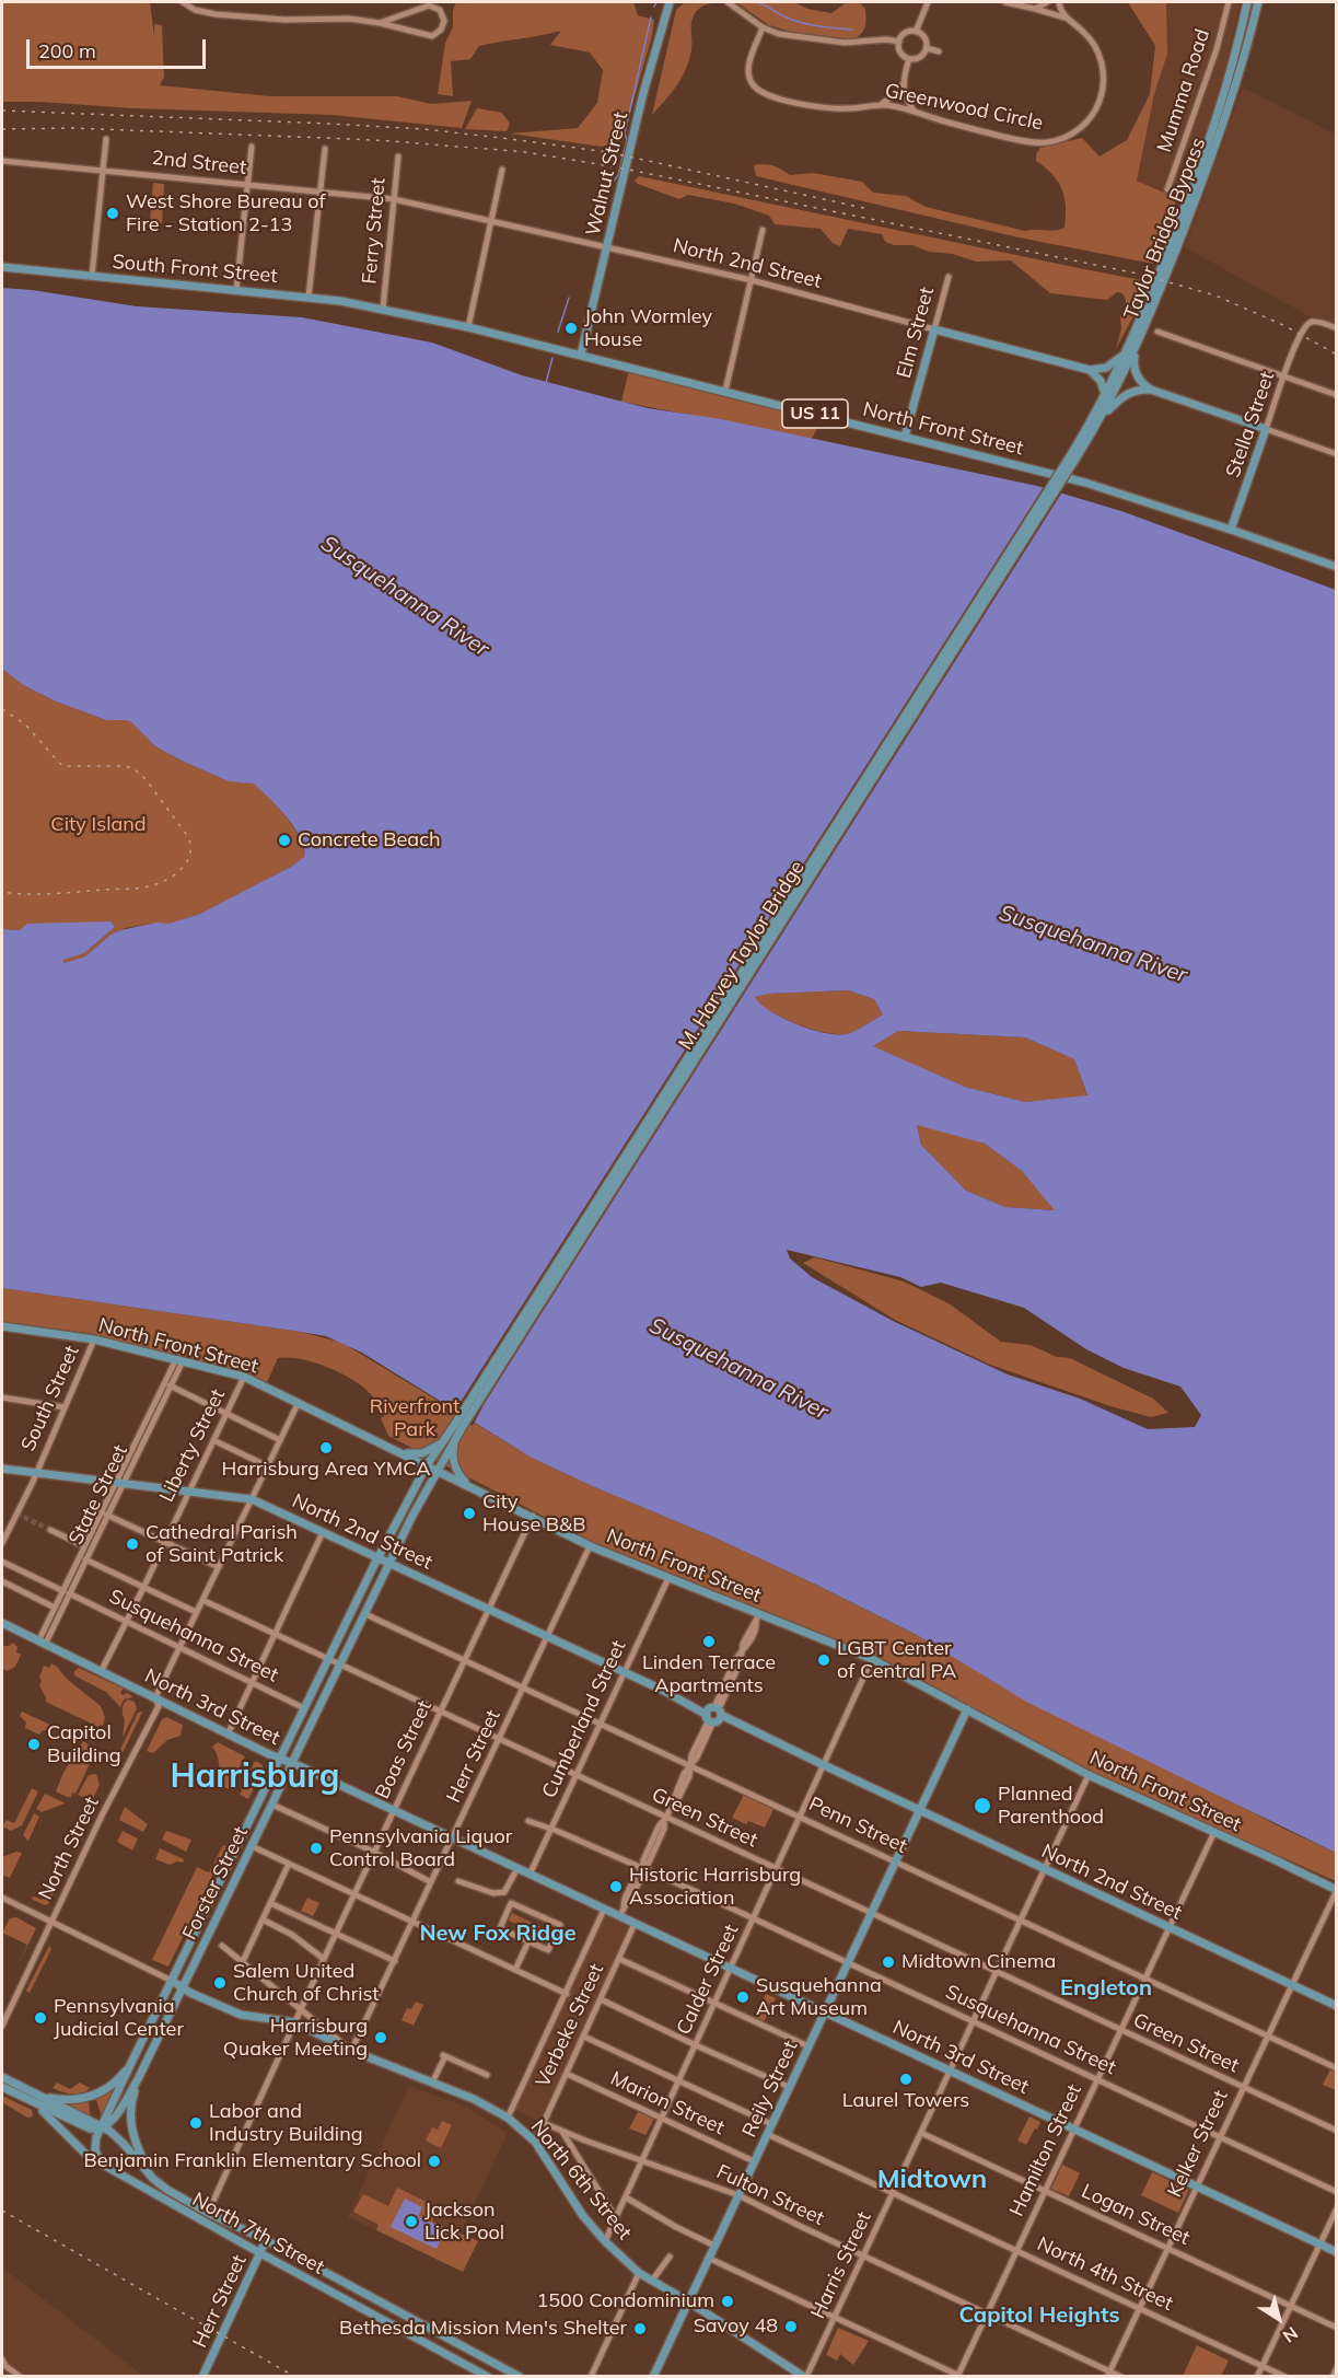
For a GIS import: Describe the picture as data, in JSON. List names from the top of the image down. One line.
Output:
{"streets":{"main road":["Walnut Street","Taylor Bridge Bypass","North 2nd Street","South Front Street","Elm Street","US 11","Stella Street","North Front Street","M. Harvey Taylor Bridge","North 3rd Street","Herr Street","Forster Street","Reily Street","North 6th Street","North 7th Street"],"street":["Mumma Road","Greenwood Circle","2nd Street","Ferry Street","South Street","Liberty Street","State Street","Susquehanna Street","Cumberland Street","Boas Street","Green Street","Penn Street","North Street","Calder Street","Verbeke Street","Marion Street","Kelker Street","Hamilton Street","Fulton Street","Logan Street","Harris Street","North 4th Street"]},"crossings":[["2nd Street","Ferry Street"],["2nd Street","North 2nd Street"],["Walnut Street","North 2nd Street"],["Walnut Street","North Front Street"],["Taylor Bridge Bypass","M. Harvey Taylor Bridge"],["Ferry Street","North 2nd Street"],["Ferry Street","South Front Street"],["Ferry Street","North Front Street"],["North 2nd Street","Elm Street"],["North 2nd Street","South Street"],["North 2nd Street","Liberty Street"],["North 2nd Street","State Street"],["North 2nd Street","Cumberland Street"],["North 2nd Street","Boas Street"],["North 2nd Street","Herr Street"],["North 2nd Street","North Street"],["North 2nd Street","Forster Street"],["North 2nd Street","Calder Street"],["North 2nd Street","Reily Street"],["North 2nd Street","Kelker Street"],["North 2nd Street","Hamilton Street"],["North 2nd Street","Harris Street"],["South Front Street","North Front Street"],["Elm Street","North Front Street"],["Stella Street","North Front Street"],["North Front Street","M. Harvey Taylor Bridge"],["North Front Street","South Street"],["North Front Street","Liberty Street"],["North Front Street","State Street"],["North Front Street","Cumberland Street"],["North Front Street","Boas Street"],["North Front Street","Herr Street"],["North Front Street","North Street"],["North Front Street","Forster Street"],["North Front Street","Calder Street"],["North Front Street","Reily Street"],["North Front Street","Kelker Street"],["North Front Street","Hamilton Street"],["North Front Street","Harris Street"],["M. Harvey Taylor Bridge","Forster Street"],["Liberty Street","Susquehanna Street"],["Liberty Street","North 3rd Street"],["State Street","Susquehanna Street"],["State Street","North 3rd Street"],["Susquehanna Street","Cumberland Street"],["Susquehanna Street","North Street"],["Susquehanna Street","Forster Street"],["Susquehanna Street","Calder Street"],["Susquehanna Street","Reily Street"],["Susquehanna Street","Kelker Street"],["Susquehanna Street","Hamilton Street"],["Susquehanna Street","Harris Street"],["North 3rd Street","Cumberland Street"],["North 3rd Street","Boas Street"],["North 3rd Street","Herr Street"],["North 3rd Street","North Street"],["North 3rd Street","Forster Street"],["North 3rd Street","Calder Street"],["North 3rd Street","Verbeke Street"],["North 3rd Street","Reily Street"],["North 3rd Street","Kelker Street"],["North 3rd Street","Hamilton Street"],["North 3rd Street","Harris Street"],["Cumberland Street","Green Street"],["Cumberland Street","Penn Street"],["Boas Street","Green Street"],["Boas Street","Penn Street"],["Boas Street","North 6th Street"],["Boas Street","North 7th Street"],["Herr Street","Green Street"],["Herr Street","Penn Street"],["Herr Street","North 6th Street"],["Herr Street","North 7th Street"],["Green Street","North Street"],["Green Street","Forster Street"],["Green Street","Calder Street"],["Green Street","Reily Street"],["Green Street","Kelker Street"],["Green Street","Hamilton Street"],["Green Street","Harris Street"],["Penn Street","Forster Street"],["Penn Street","Calder Street"],["Penn Street","Reily Street"],["Penn Street","Kelker Street"],["Penn Street","Hamilton Street"],["Penn Street","Harris Street"],["Forster Street","North 6th Street"],["Forster Street","North 7th Street"],["Calder Street","Marion Street"],["Calder Street","North 6th Street"],["Calder Street","Fulton Street"],["Verbeke Street","Marion Street"],["Verbeke Street","North 6th Street"],["Verbeke Street","Fulton Street"],["Reily Street","Marion Street"],["Reily Street","North 6th Street"],["Reily Street","Fulton Street"],["Reily Street","North 4th Street"],["Kelker Street","Fulton Street"],["Kelker Street","Logan Street"],["Kelker Street","North 4th Street"],["Hamilton Street","Fulton Street"],["Hamilton Street","Logan Street"],["Hamilton Street","North 4th Street"],["North 6th Street","Harris Street"],["Fulton Street","Harris Street"],["Logan Street","Harris Street"],["Harris Street","North 4th Street"]],"districts":["Harrisburg","New Fox Ridge","Engleton","Midtown","Capitol Heights"],"water":["Susquehanna River"],"parks":["City Island","Riverfront Park"],"places":["West Shore Bureau of Fire - Station 2-13","John Wormley House","Concrete Beach","Harrisburg Area YMCA","City House B&B","Cathedral Parish of Saint Patrick","Linden Terrace Apartments","LGBT Center of Central PA","Capitol Building","Planned Parenthood","Pennsylvania Liquor Control Board","Historic Harrisburg Association","Midtown Cinema","Salem United Church of Christ","Susquehanna Art Museum","Pennsylvania Judicial Center","Harrisburg Quaker Meeting","Laurel Towers","Labor and Industry Building","Benjamin Franklin Elementary School","Jackson Lick Pool","1500 Condominium","Savoy 48","Bethesda Mission Men's Shelter"],"scale_bar":"200 m","north":"bottom right"}
